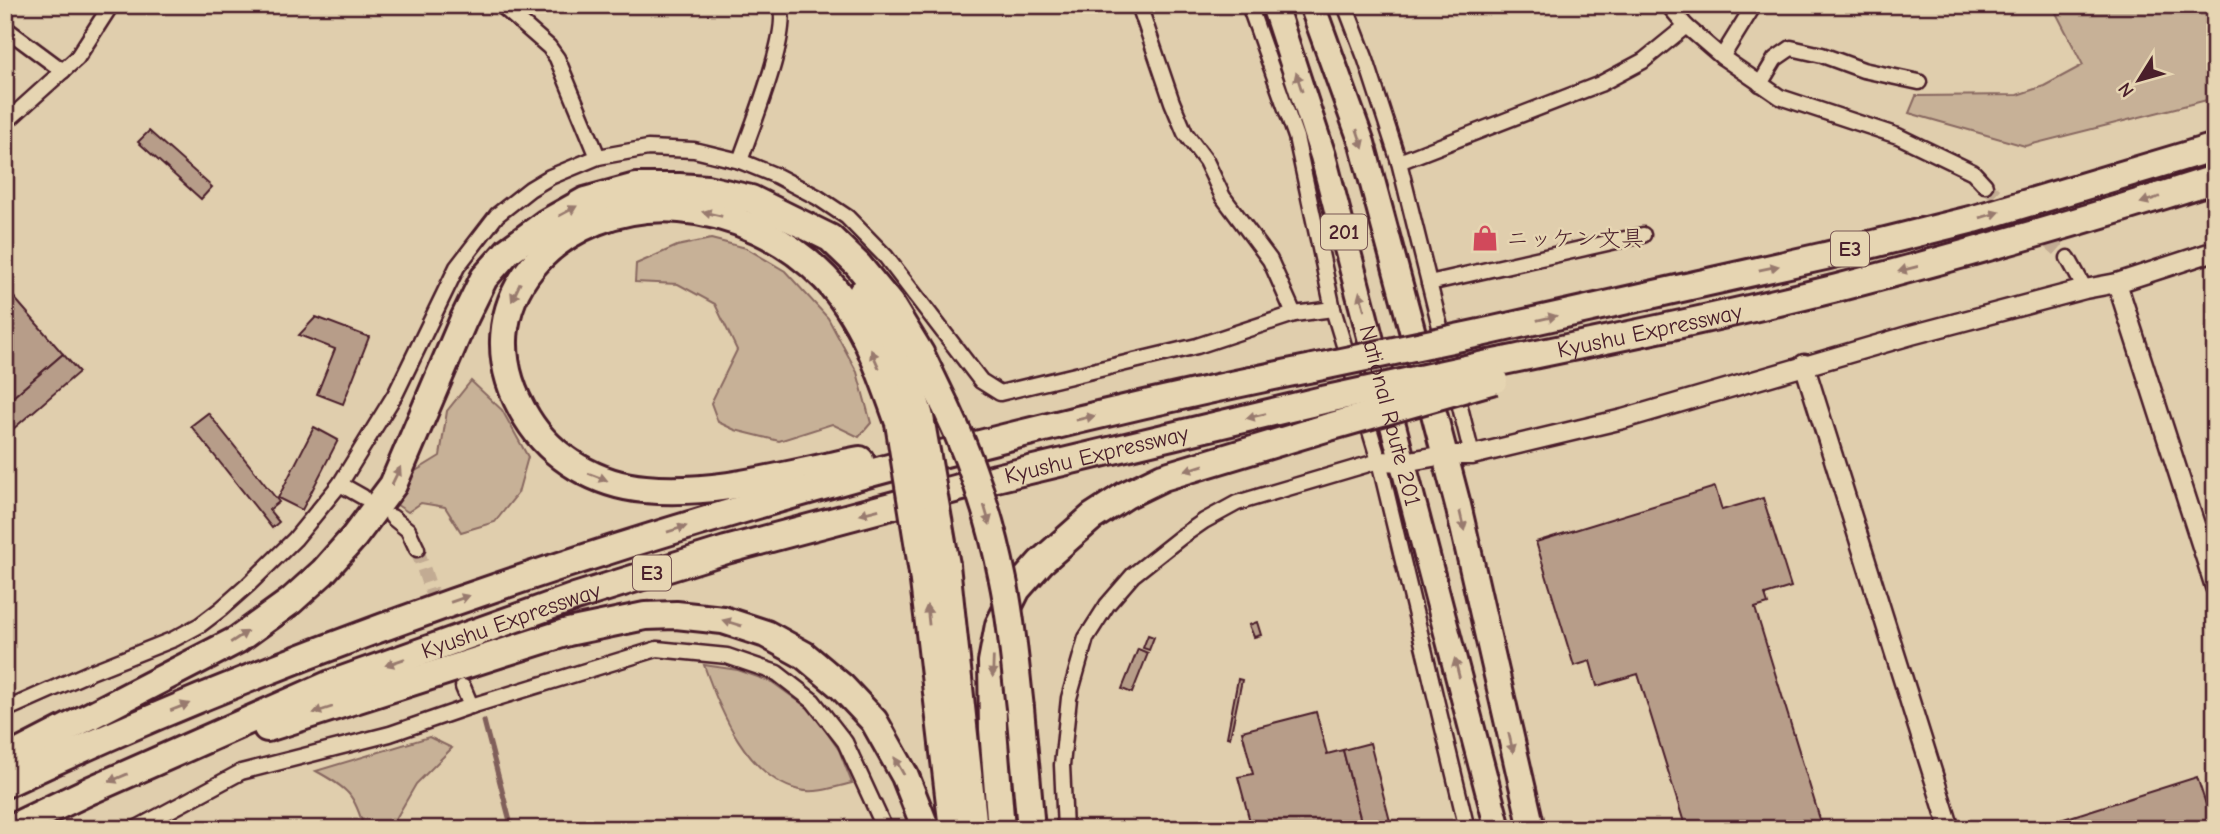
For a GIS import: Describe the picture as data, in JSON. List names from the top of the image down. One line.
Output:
{"streets":{"highway":["201","E3","Kyushu Expressway","National Route 201"]},"places":{"shop":["ニッケン文具"]},"north":"bottom left"}
